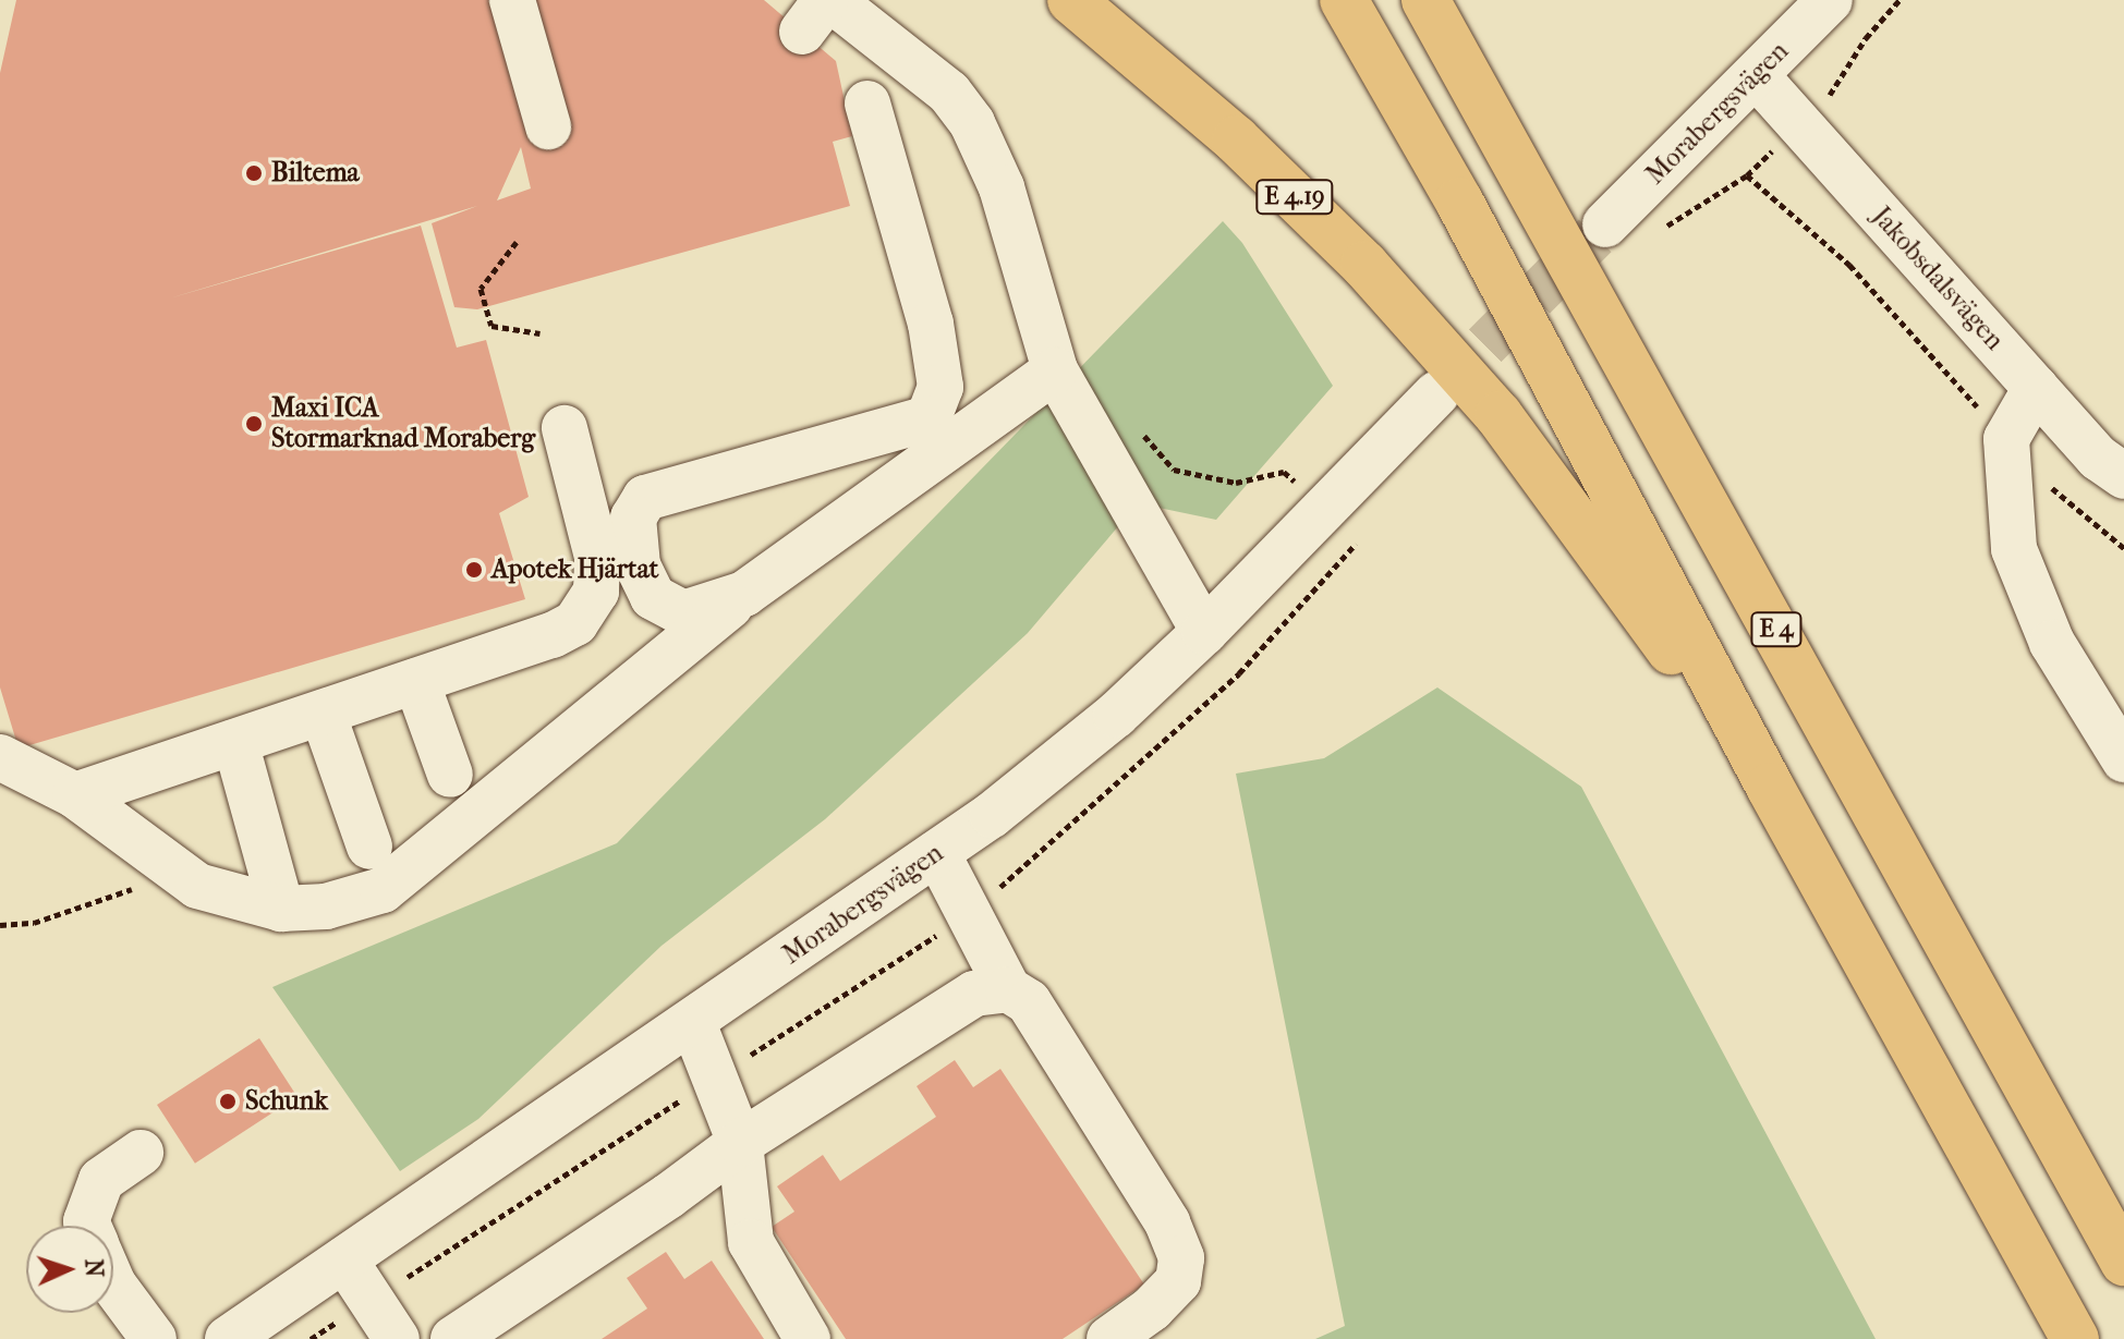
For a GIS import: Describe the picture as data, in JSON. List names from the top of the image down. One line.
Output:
{"streets":{"highway":["E 4.19","E 4"],"street":["Morabergsvägen","Jakobsdalsvägen"]},"crossings":[["Morabergsvägen","Jakobsdalsvägen"]],"places":["Biltema","Maxi ICA Stormarknad Moraberg","Apotek Hjärtat","Schunk"],"north":"right"}
